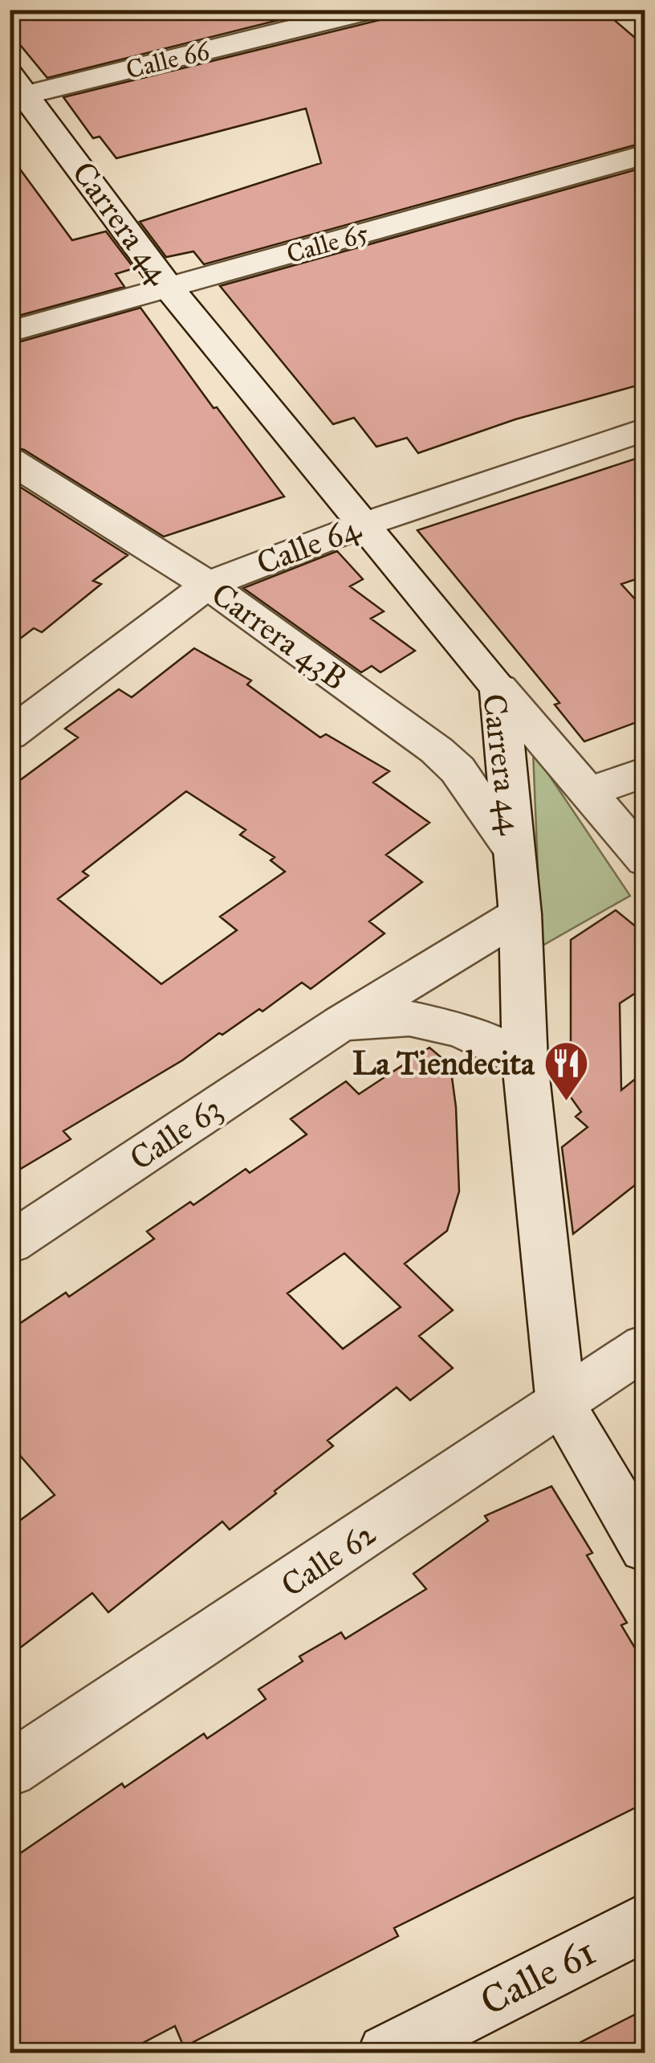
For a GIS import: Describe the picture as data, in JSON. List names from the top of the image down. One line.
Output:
{"streets":{"street":["Calle 66","Carrera 44","Calle 65","Calle 64","Carrera 43B","Calle 63","Calle 62","Calle 61"]},"crossings":[["Calle 66","Carrera 44"],["Carrera 44","Calle 65"],["Carrera 44","Calle 64"],["Carrera 44","Carrera 43B"],["Carrera 44","Calle 63"],["Carrera 44","Calle 62"],["Calle 64","Carrera 43B"]],"places":{"restaurant":["La Tiendecita"]}}
